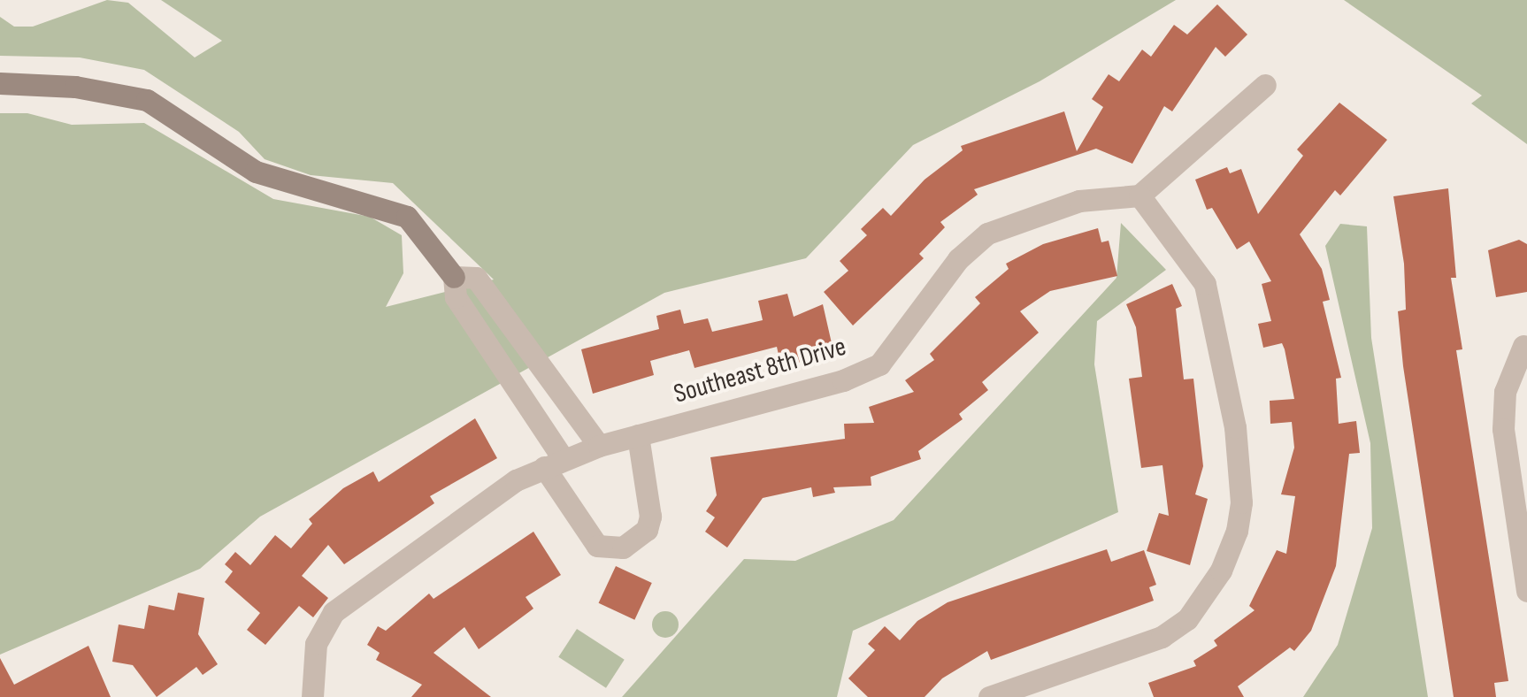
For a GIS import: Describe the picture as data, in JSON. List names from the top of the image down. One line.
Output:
{"streets":{"street":["Southeast 8th Drive"]}}
